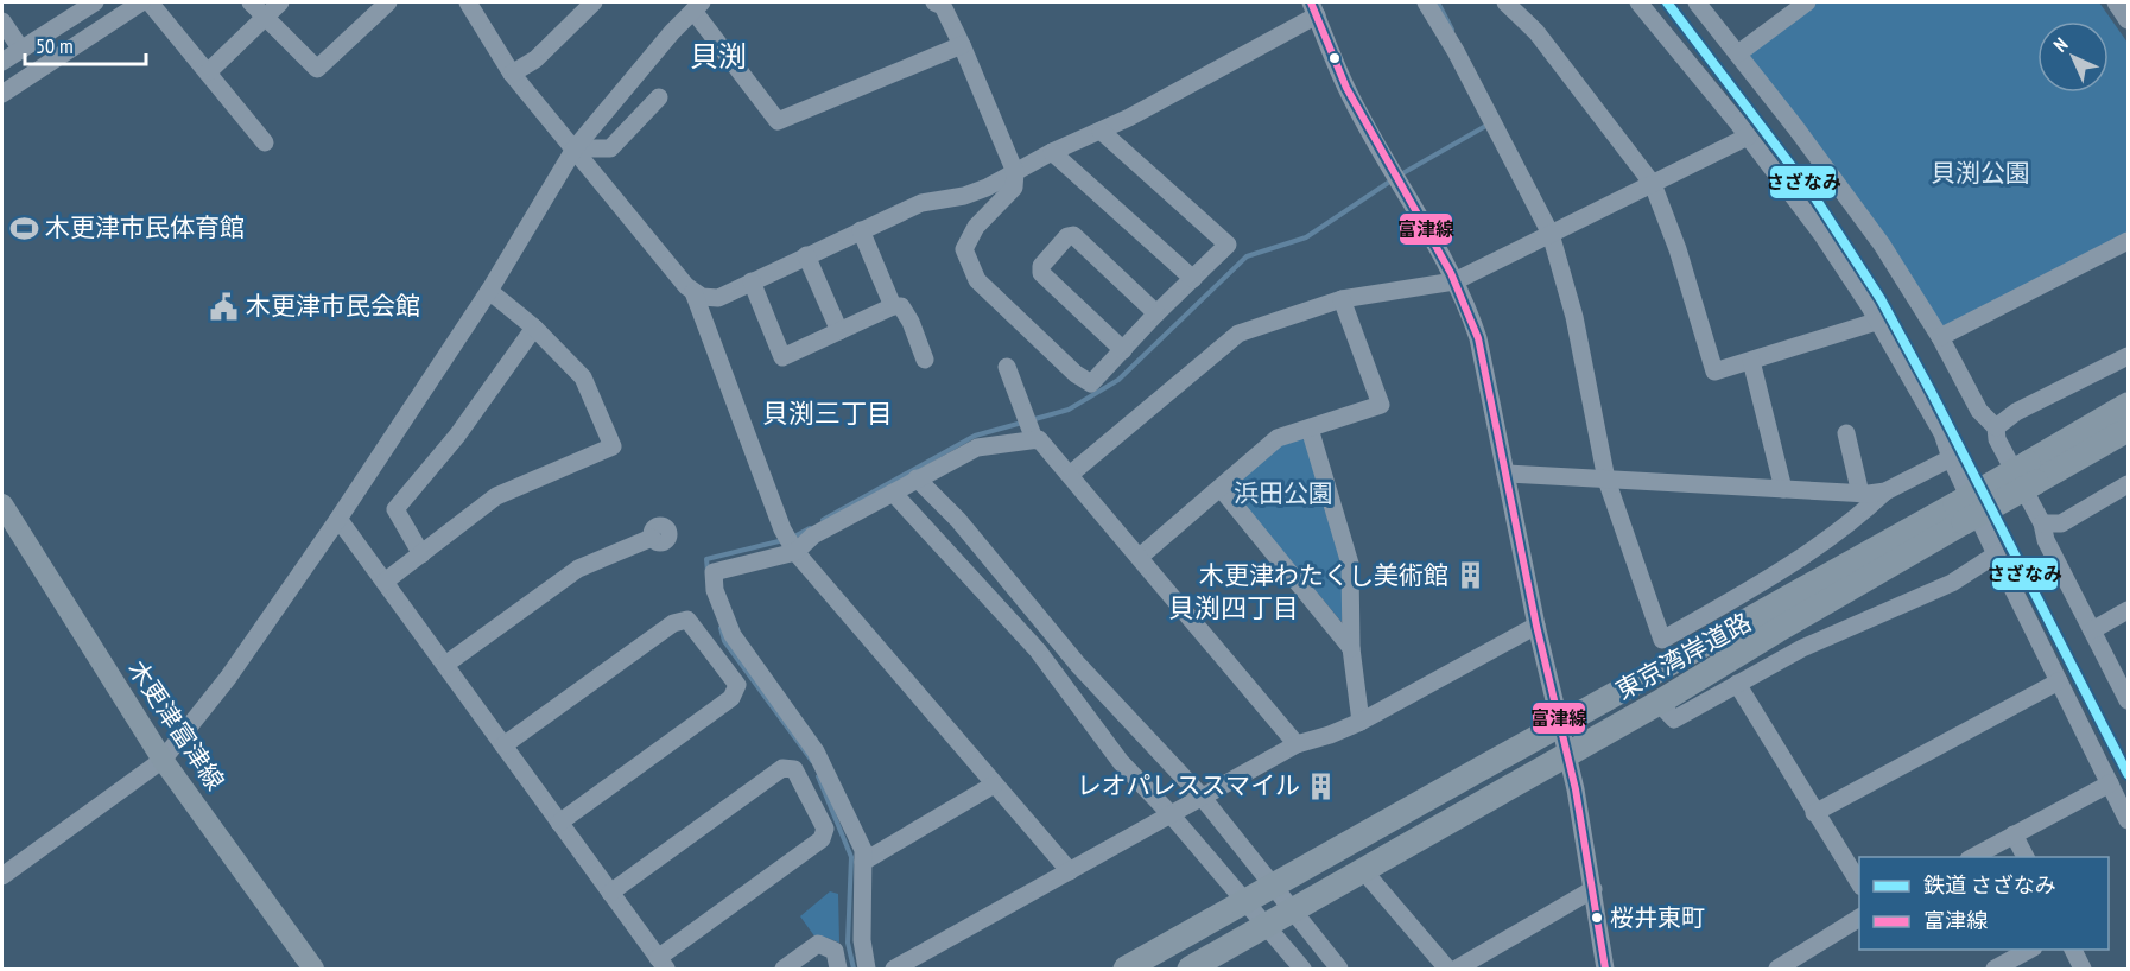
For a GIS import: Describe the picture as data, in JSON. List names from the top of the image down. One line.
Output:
{"streets":{"highway":["東京湾岸道路"],"main road":["木更津富津線"]},"districts":["貝渕","貝渕三丁目","貝渕四丁目"],"parks":["貝渕公園","浜田公園"],"places":{"sports":["木更津市民体育館"],"public building":["木更津市民会館"],"building":["木更津わたくし美術館","レオパレススマイル"],"other":["桜井東町"]},"lines":["rail line さざなみ","transit line 富津線"],"legend":["鉄道 さざなみ","富津線"],"scale_bar":"50 m","north":"top left"}
